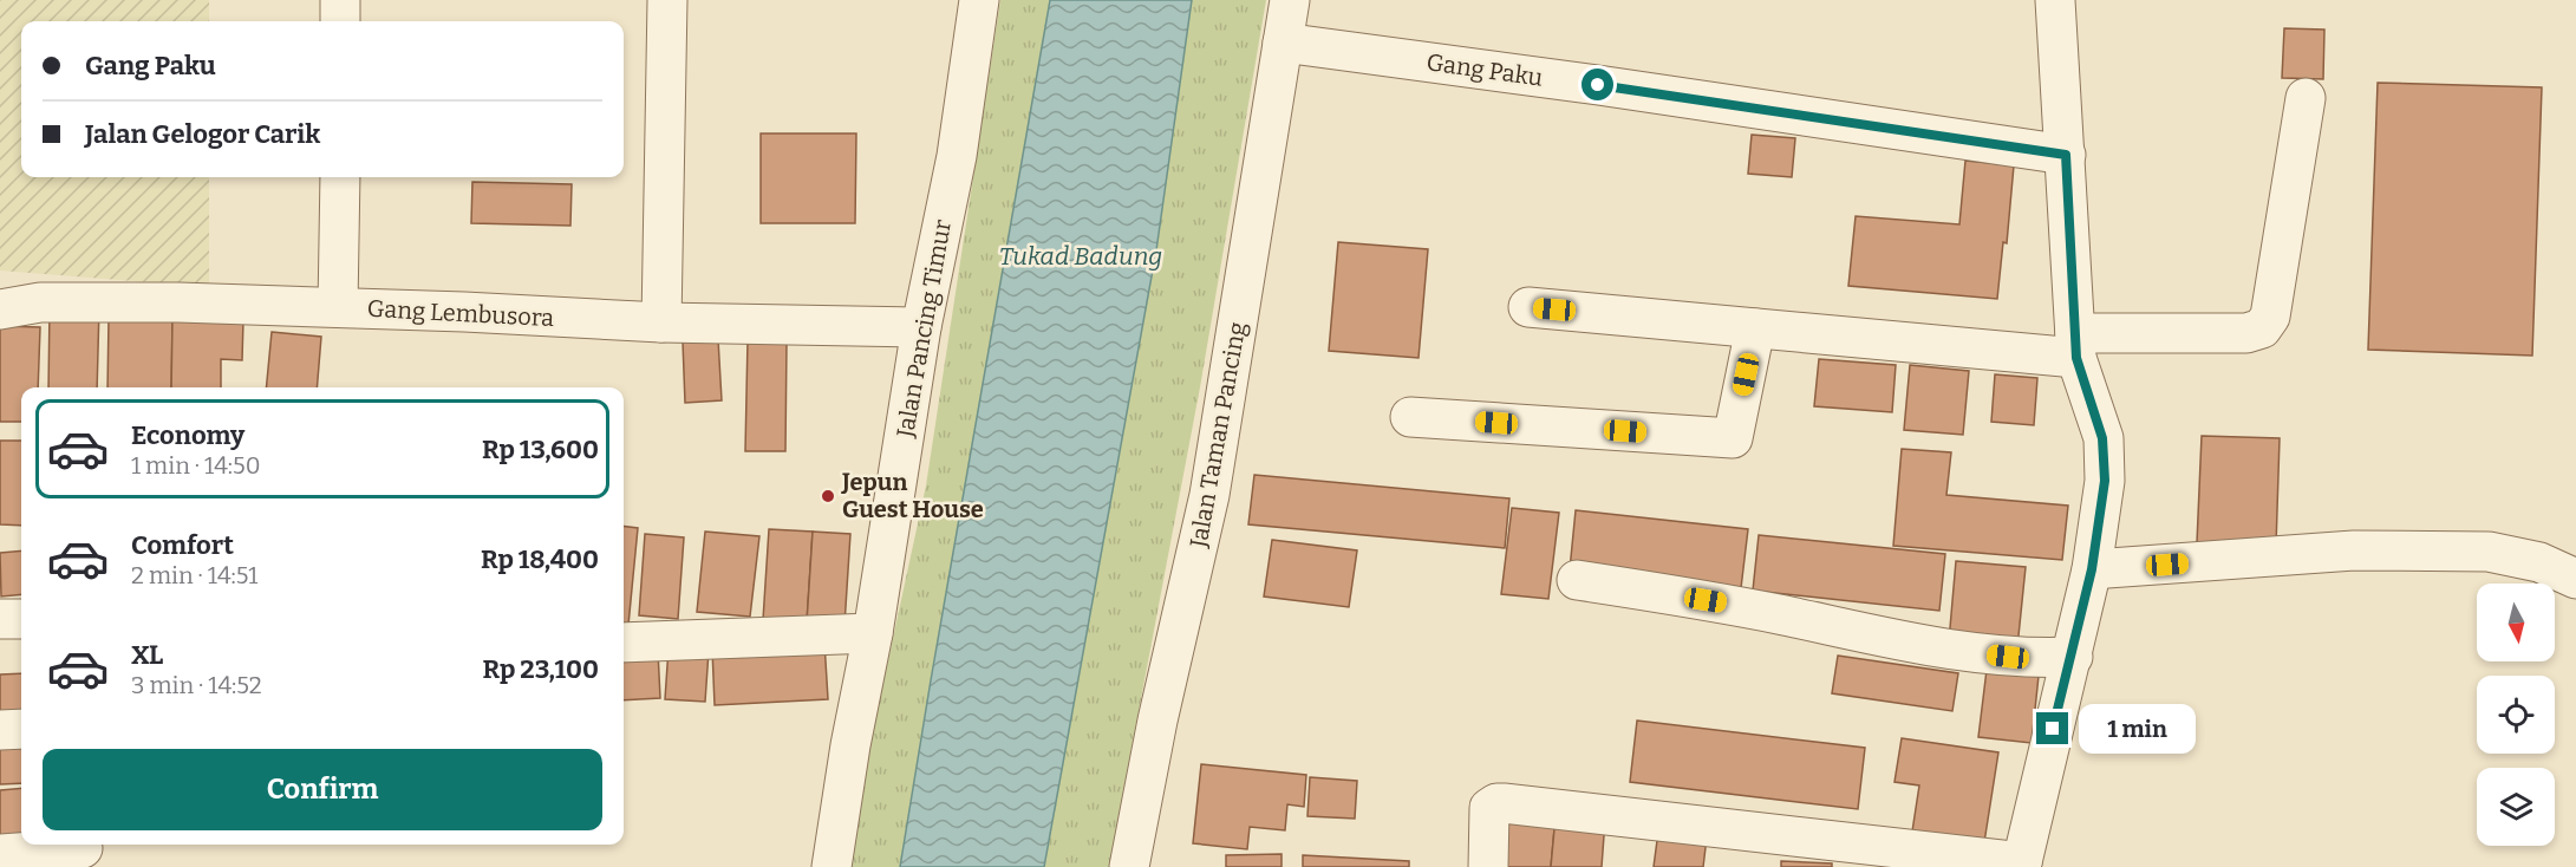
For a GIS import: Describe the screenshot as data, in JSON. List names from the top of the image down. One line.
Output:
{"streets":{"street":["Gang Paku","Gang Lembusora","Jalan Pancing Timur","Jalan Taman Pancing"]},"crossings":[["Gang Paku","Jalan Taman Pancing"],["Gang Lembusora","Jalan Pancing Timur"]],"water":["Tukad Badung"],"places":["Jepun Guest House"],"north":"bottom","page":{"banner":["Gang Paku","Jalan Gelogor Carik"],"list":[{"name":"Economy","note":"1 min · 14:50","value":"Rp 13,600"},{"name":"Comfort","note":"2 min · 14:51","value":"Rp 18,400"},{"name":"XL","note":"3 min · 14:52","value":"Rp 23,100"}],"bubble":"1 min","buttons":"Confirm"}}
